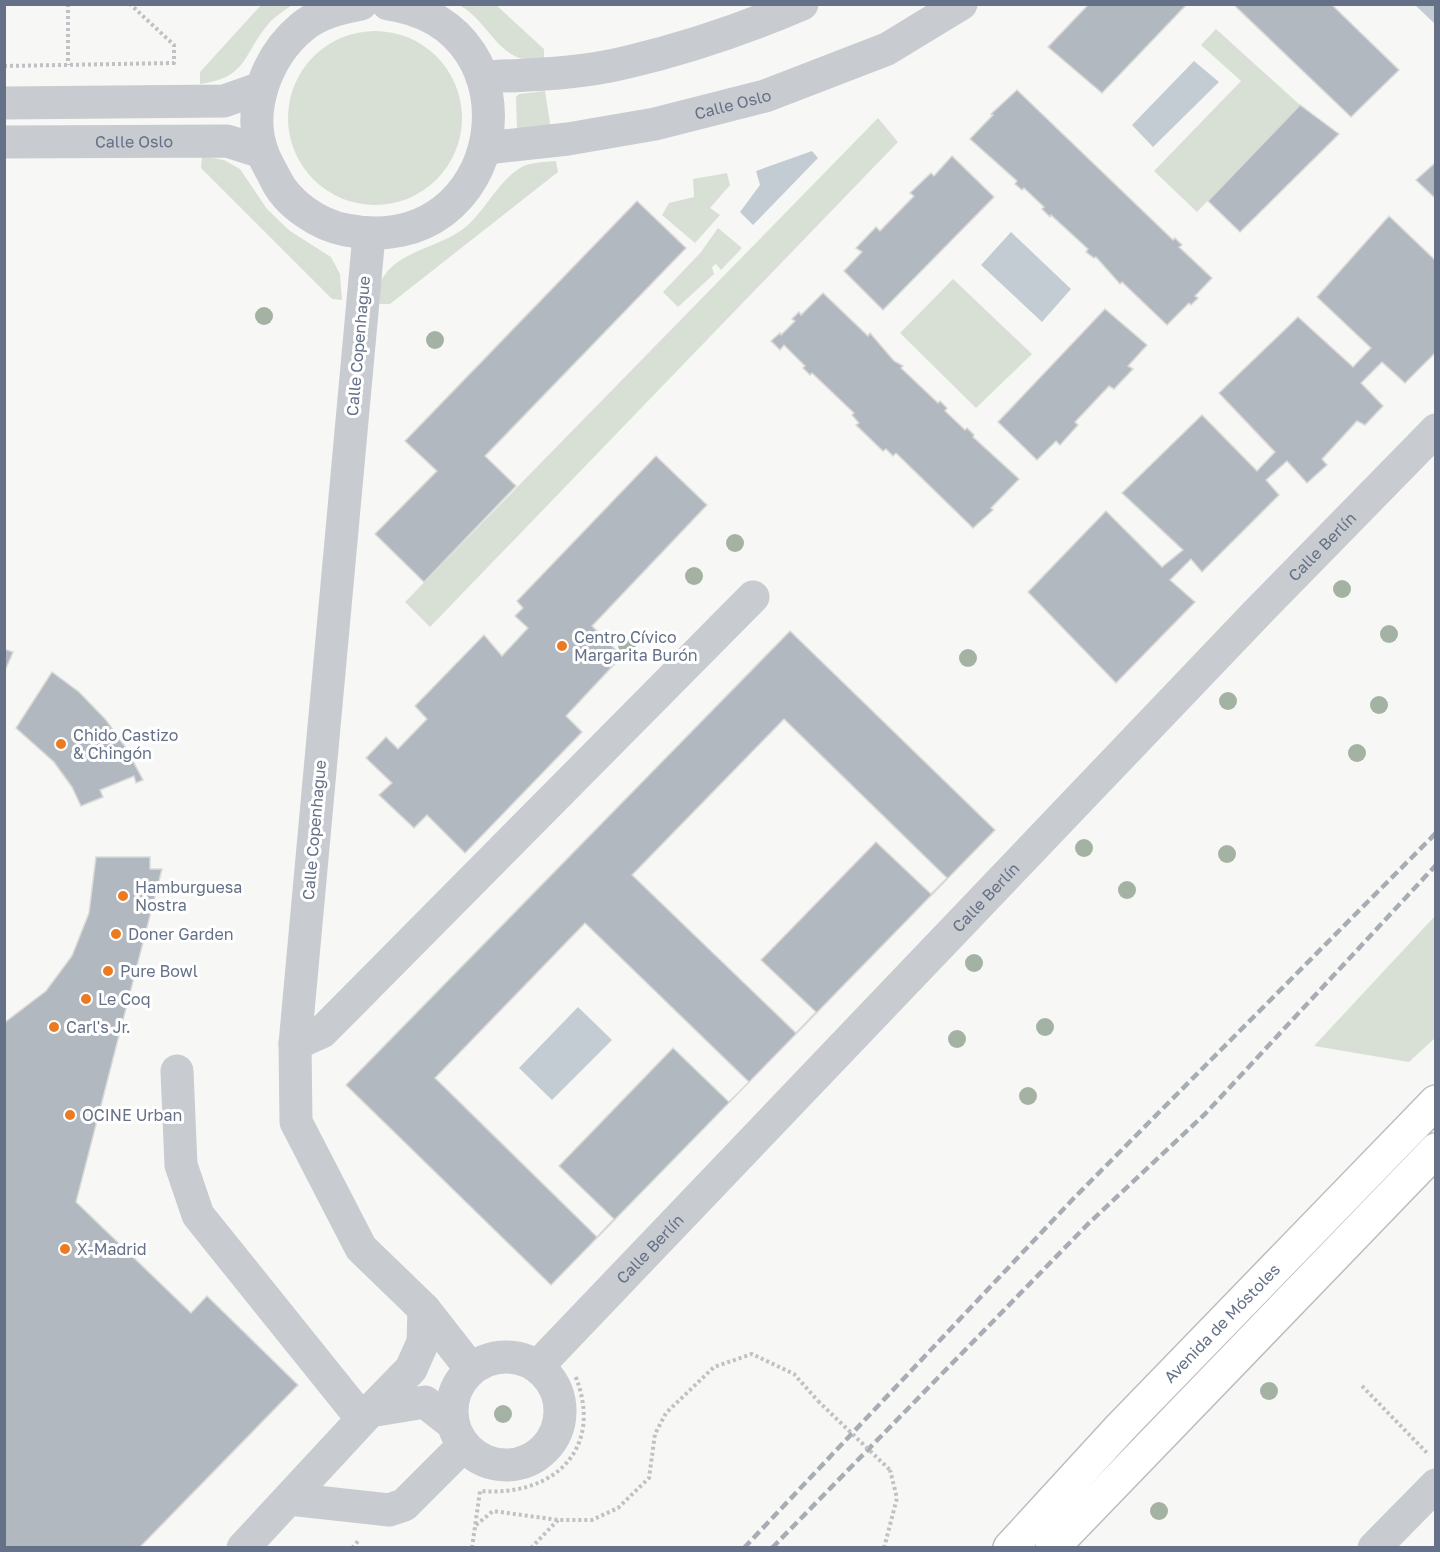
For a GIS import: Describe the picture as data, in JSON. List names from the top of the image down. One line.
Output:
{"streets":{"main road":["Avenida de Móstoles"],"street":["Calle Oslo","Calle Copenhague","Calle Berlín"]},"crossings":[["Calle Copenhague","Calle Berlín"]],"places":["Centro Cívico Margarita Burón","Chido Castizo & Chingón","Hamburguesa Nostra","Doner Garden","Pure Bowl","Le Coq","Carl's Jr.","OCINE Urban","X-Madrid"]}
